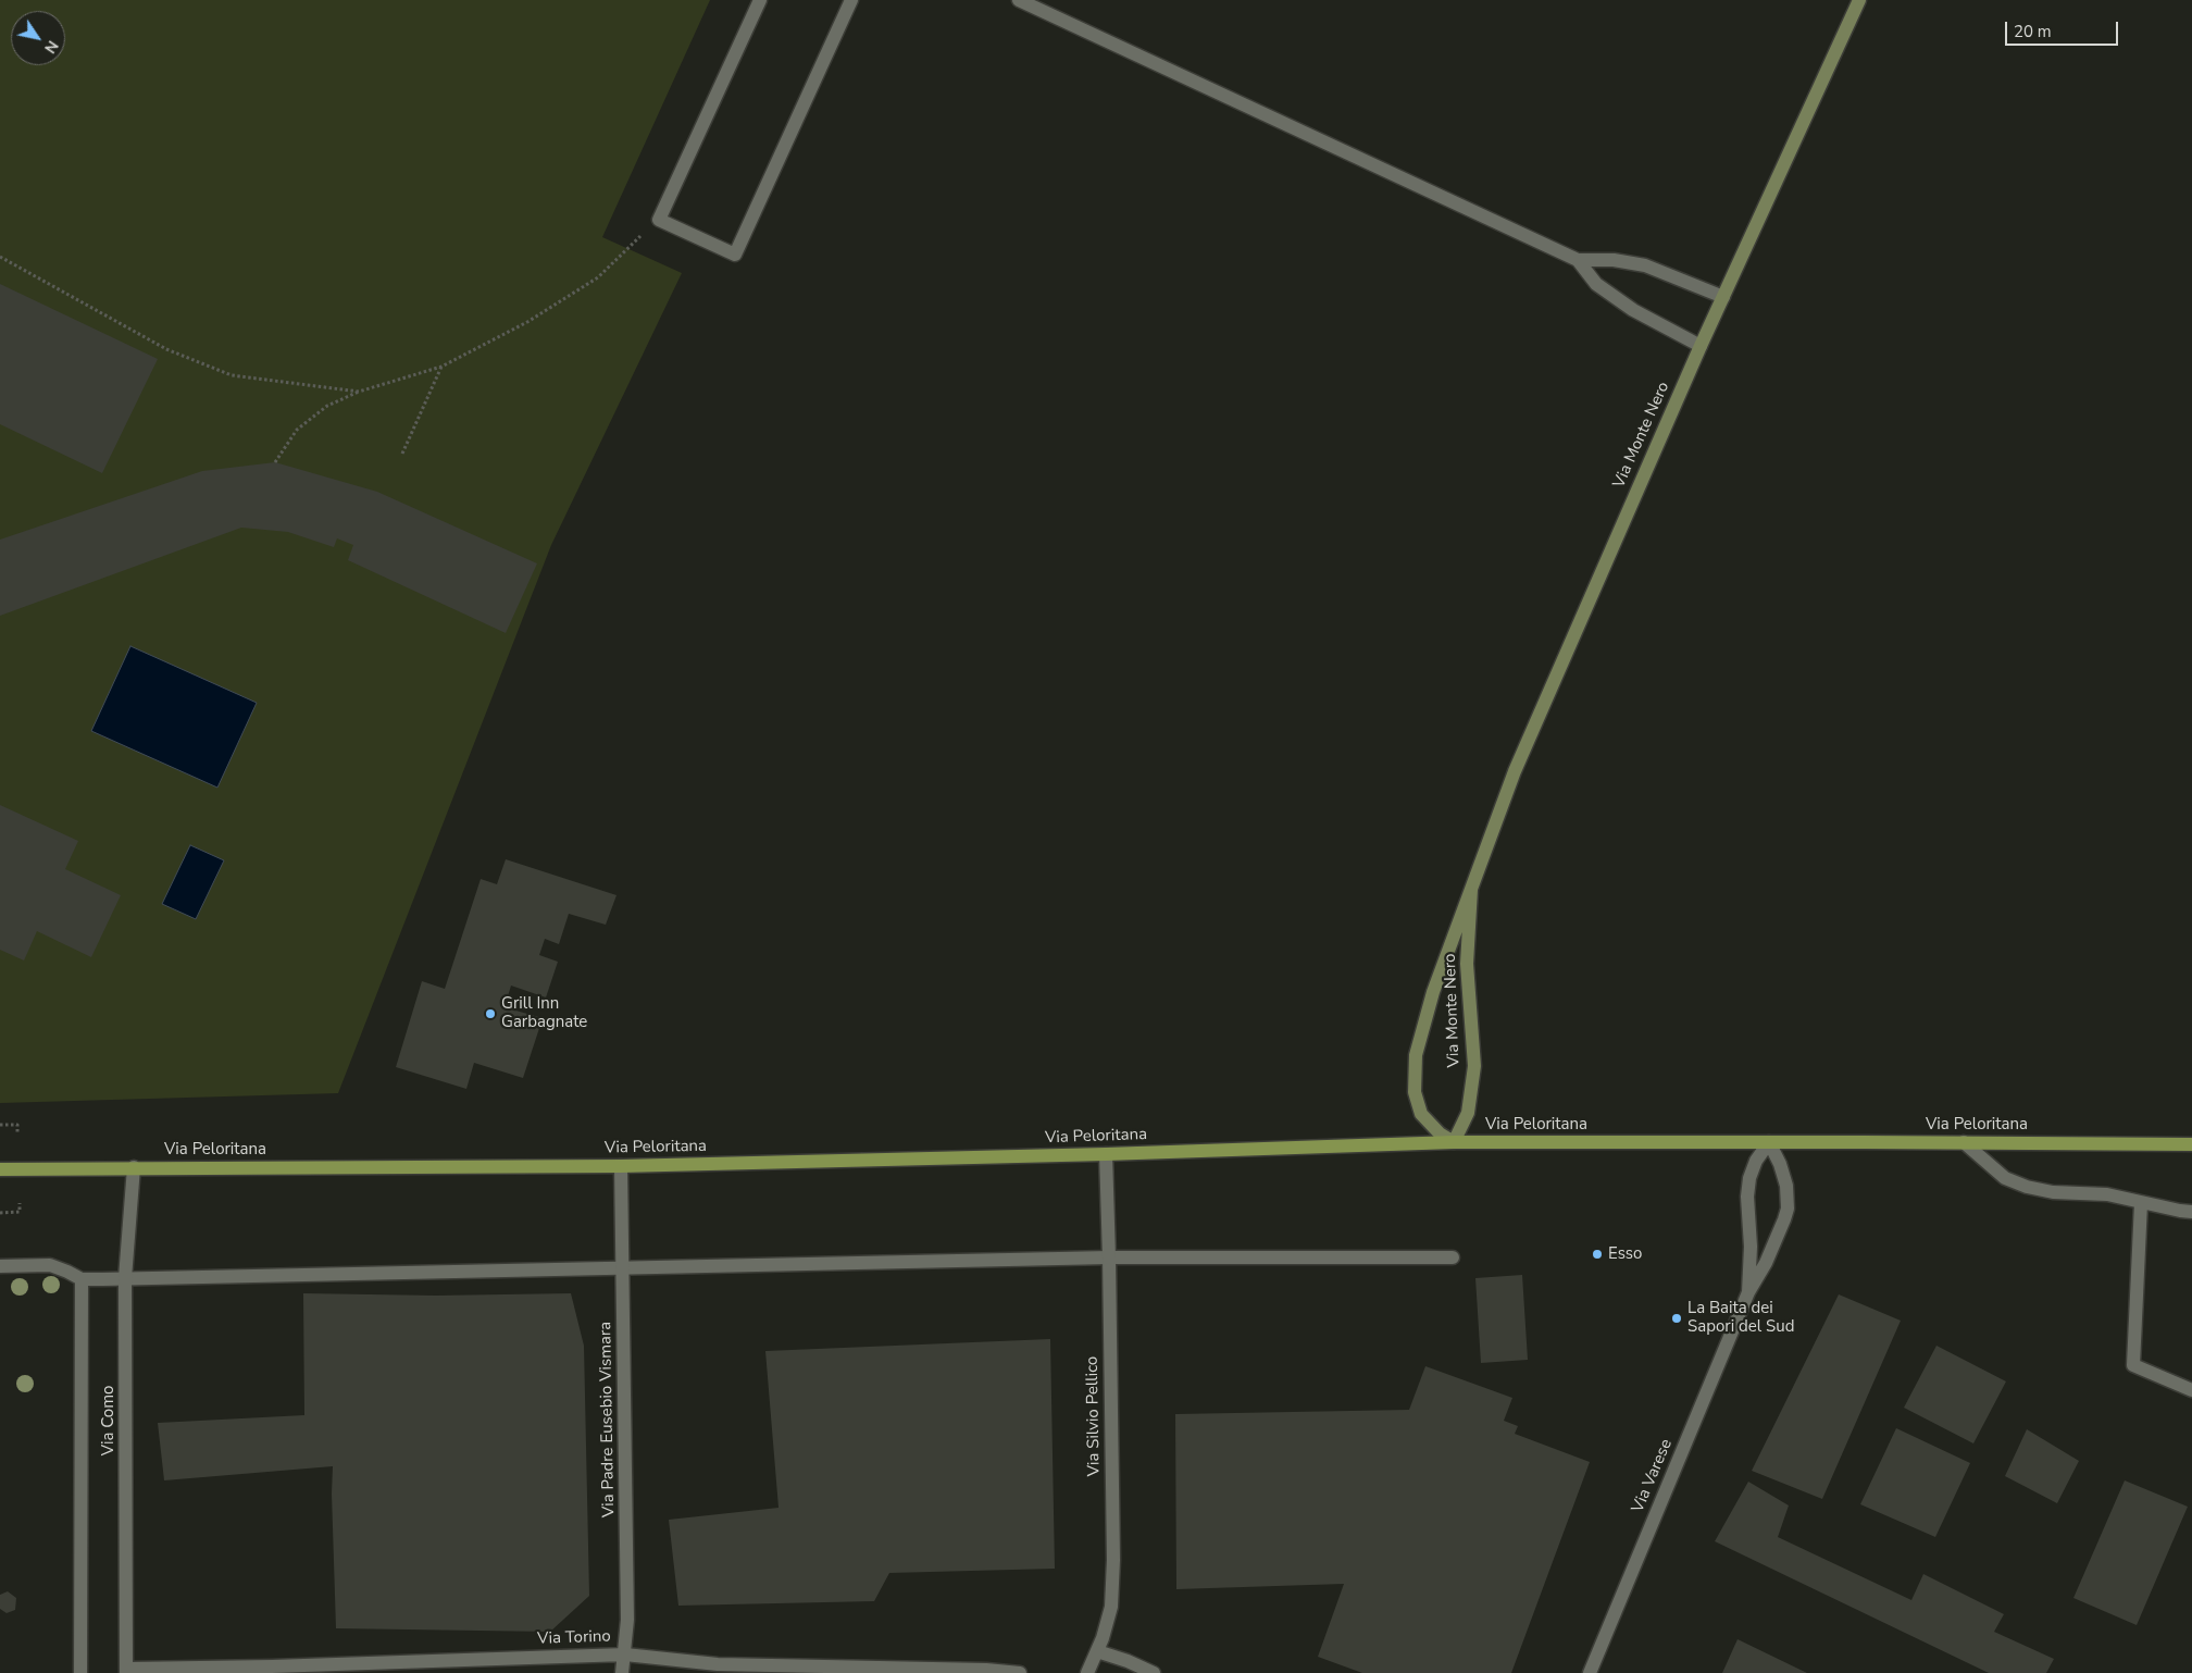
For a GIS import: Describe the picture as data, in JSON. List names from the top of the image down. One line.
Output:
{"streets":{"main road":["Via Peloritana"],"street":["Via Monte Nero","Via Silvio Pellico","Via Padre Eusebio Vismara","Via Como","Via Varese","Via Torino"]},"crossings":[["Via Monte Nero","Via Peloritana"],["Via Peloritana","Via Silvio Pellico"],["Via Peloritana","Via Padre Eusebio Vismara"],["Via Peloritana","Via Como"],["Via Padre Eusebio Vismara","Via Torino"],["Via Como","Via Torino"]],"places":["Grill Inn Garbagnate","Esso","La Baita dei Sapori del Sud"],"scale_bar":"20 m","north":"bottom right"}
